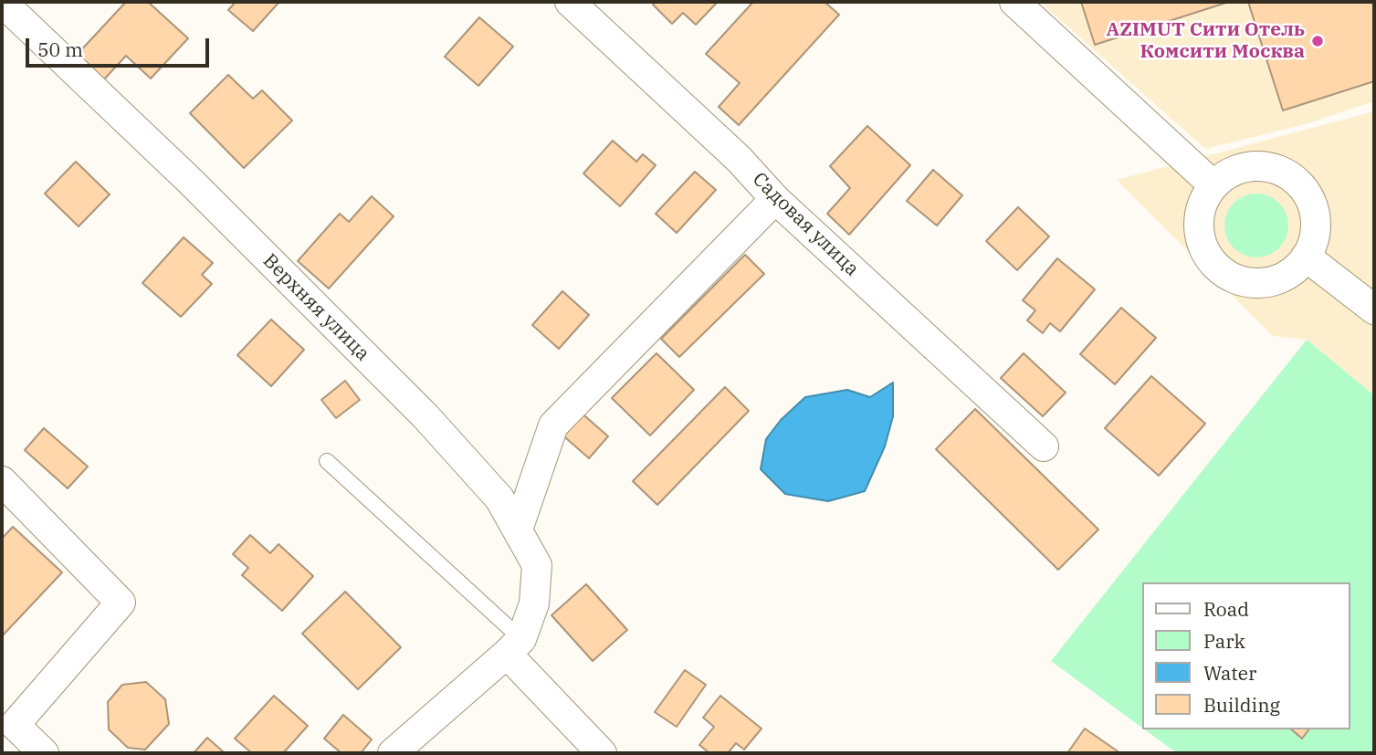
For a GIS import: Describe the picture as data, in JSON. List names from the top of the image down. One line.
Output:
{"streets":{"street":["Садовая улица","Верхняя улица"]},"places":["AZIMUT Сити Отель Комсити Москва"],"legend":["Road","Park","Water","Building"],"scale_bar":"50 m"}
